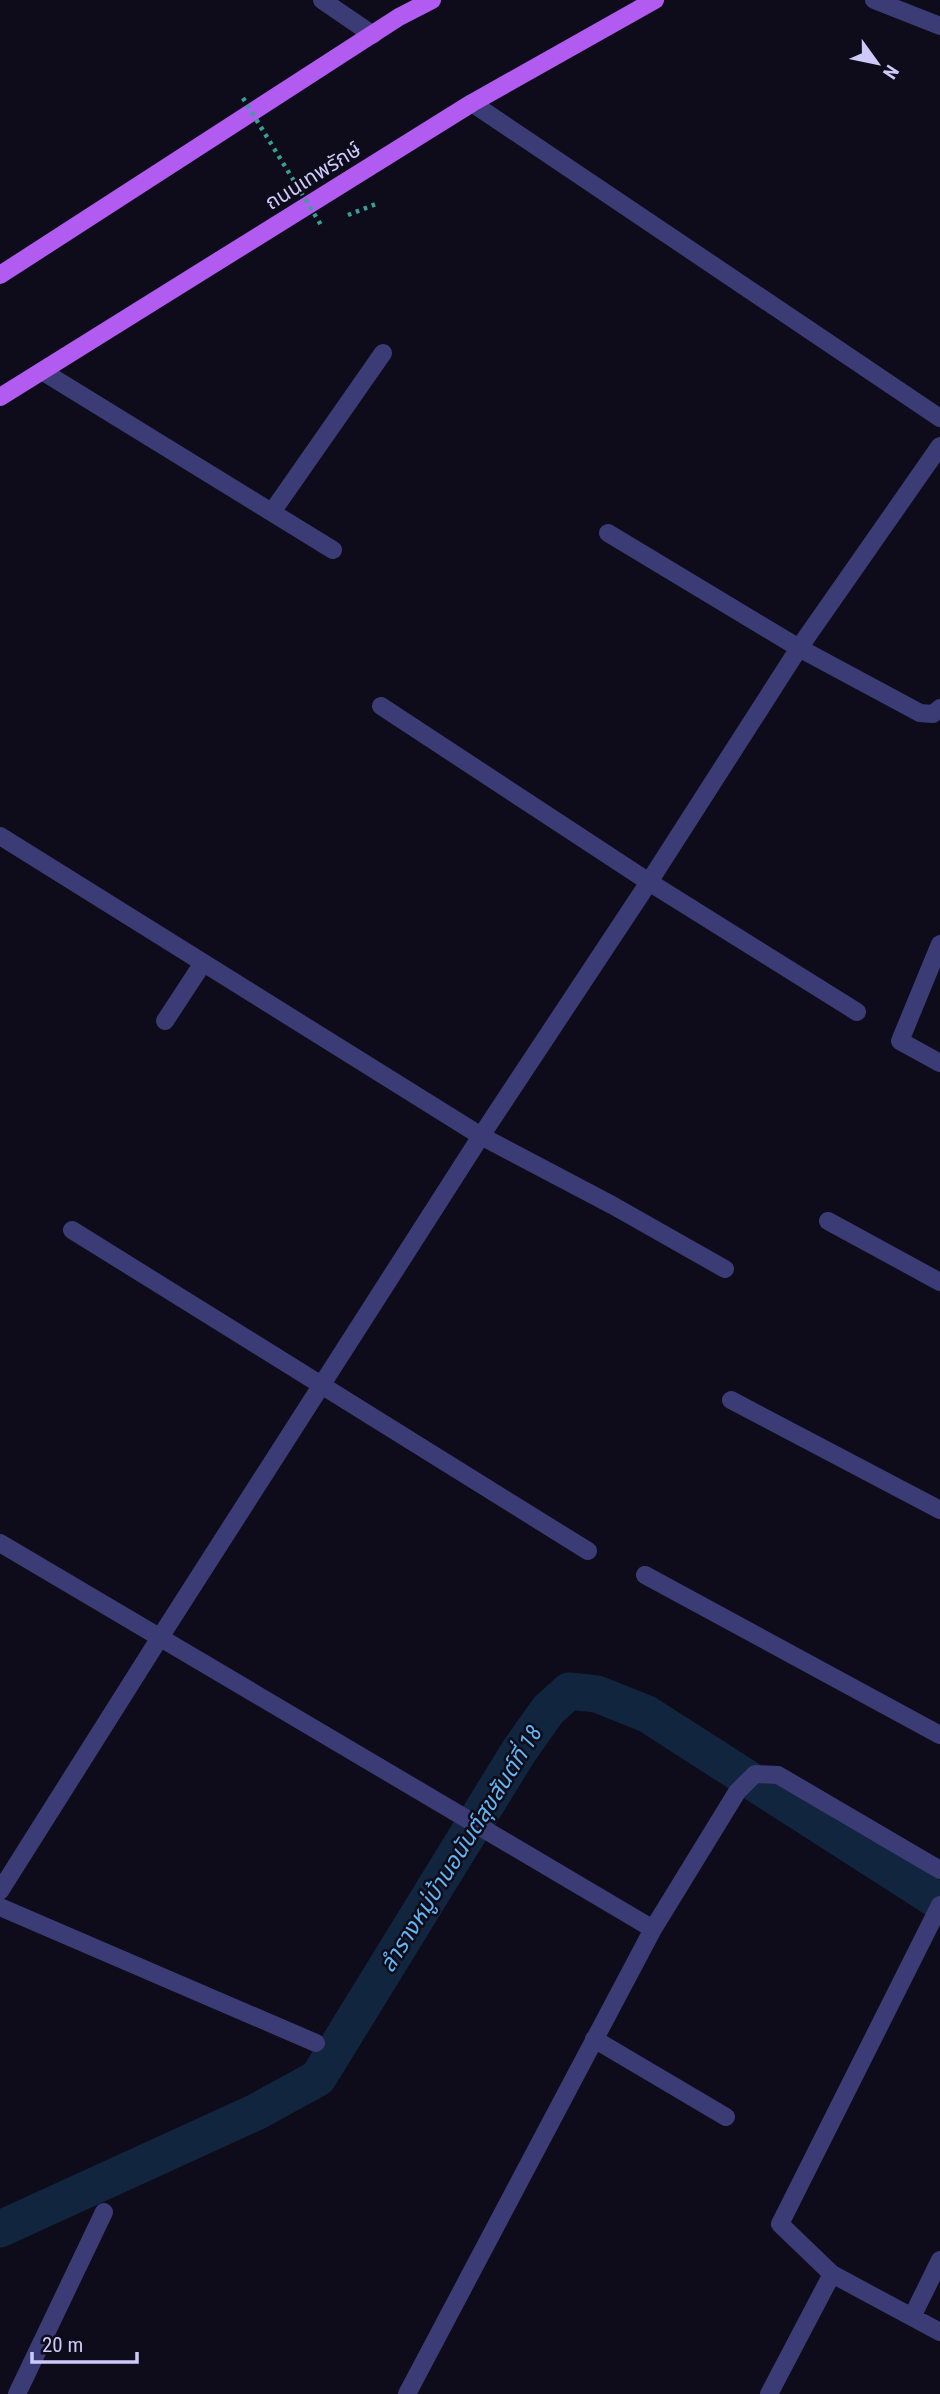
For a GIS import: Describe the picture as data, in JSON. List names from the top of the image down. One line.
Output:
{"streets":{"main road":["ถนนเทพรักษ์"]},"water":["ลำรางหมู่บ้านอนันต์สุขสันต์ที่ 18"],"scale_bar":"20 m","north":"bottom right"}
